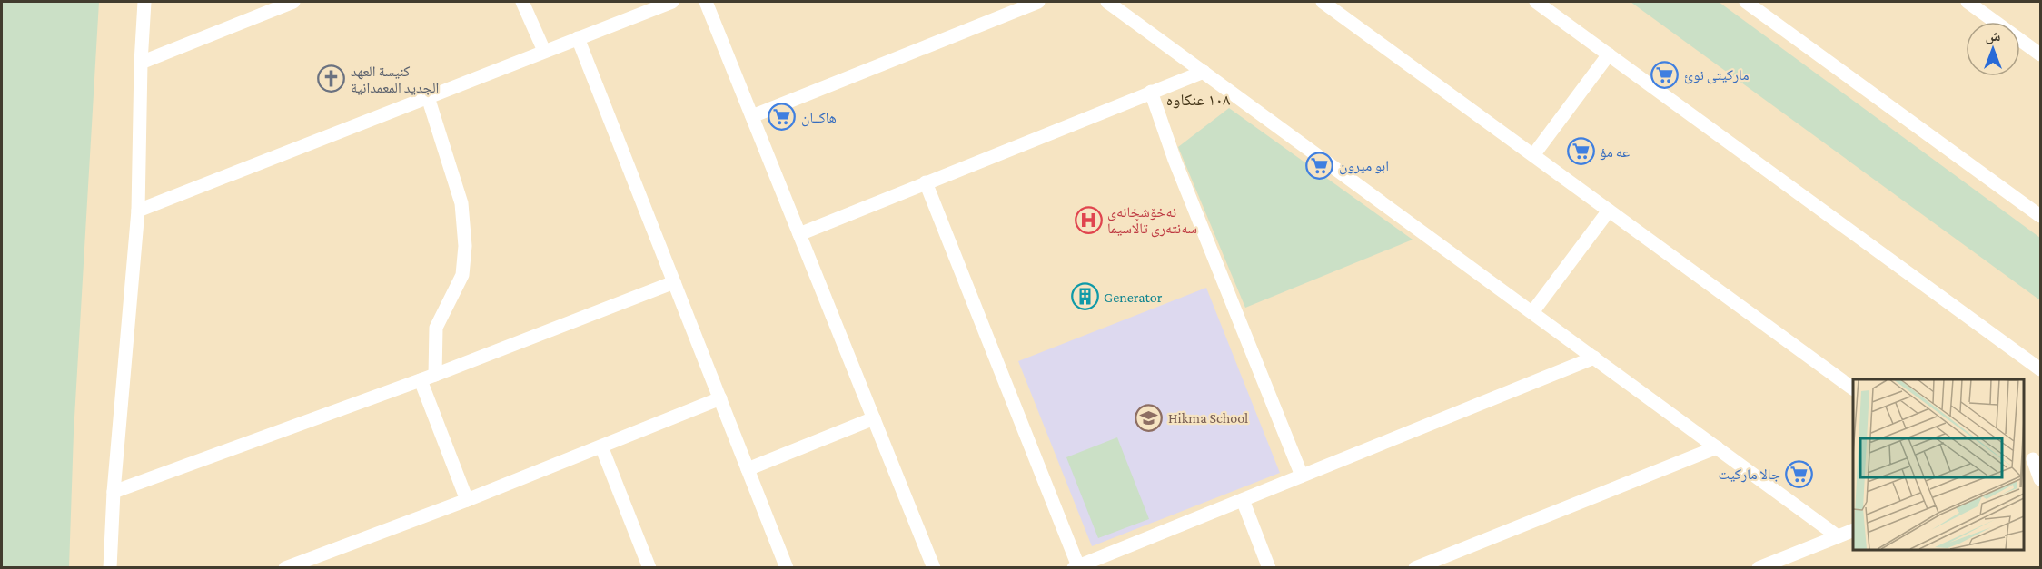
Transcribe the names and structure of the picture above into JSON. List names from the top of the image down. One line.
{"districts":["١٠٨ عنکاوە"],"places":{"supermarket":["مارکیتی نوئ","هاكــان","عه مؤ","ابو ميرون","جالا ماركيت"],"church":["كنيسة العهد الجديد المعمدانية"],"hospital":["نەخۆشخانەی سەنتەری تاڵاسیما"],"building":["Generator"],"school or university":["Hikma School"]},"north":"top"}
